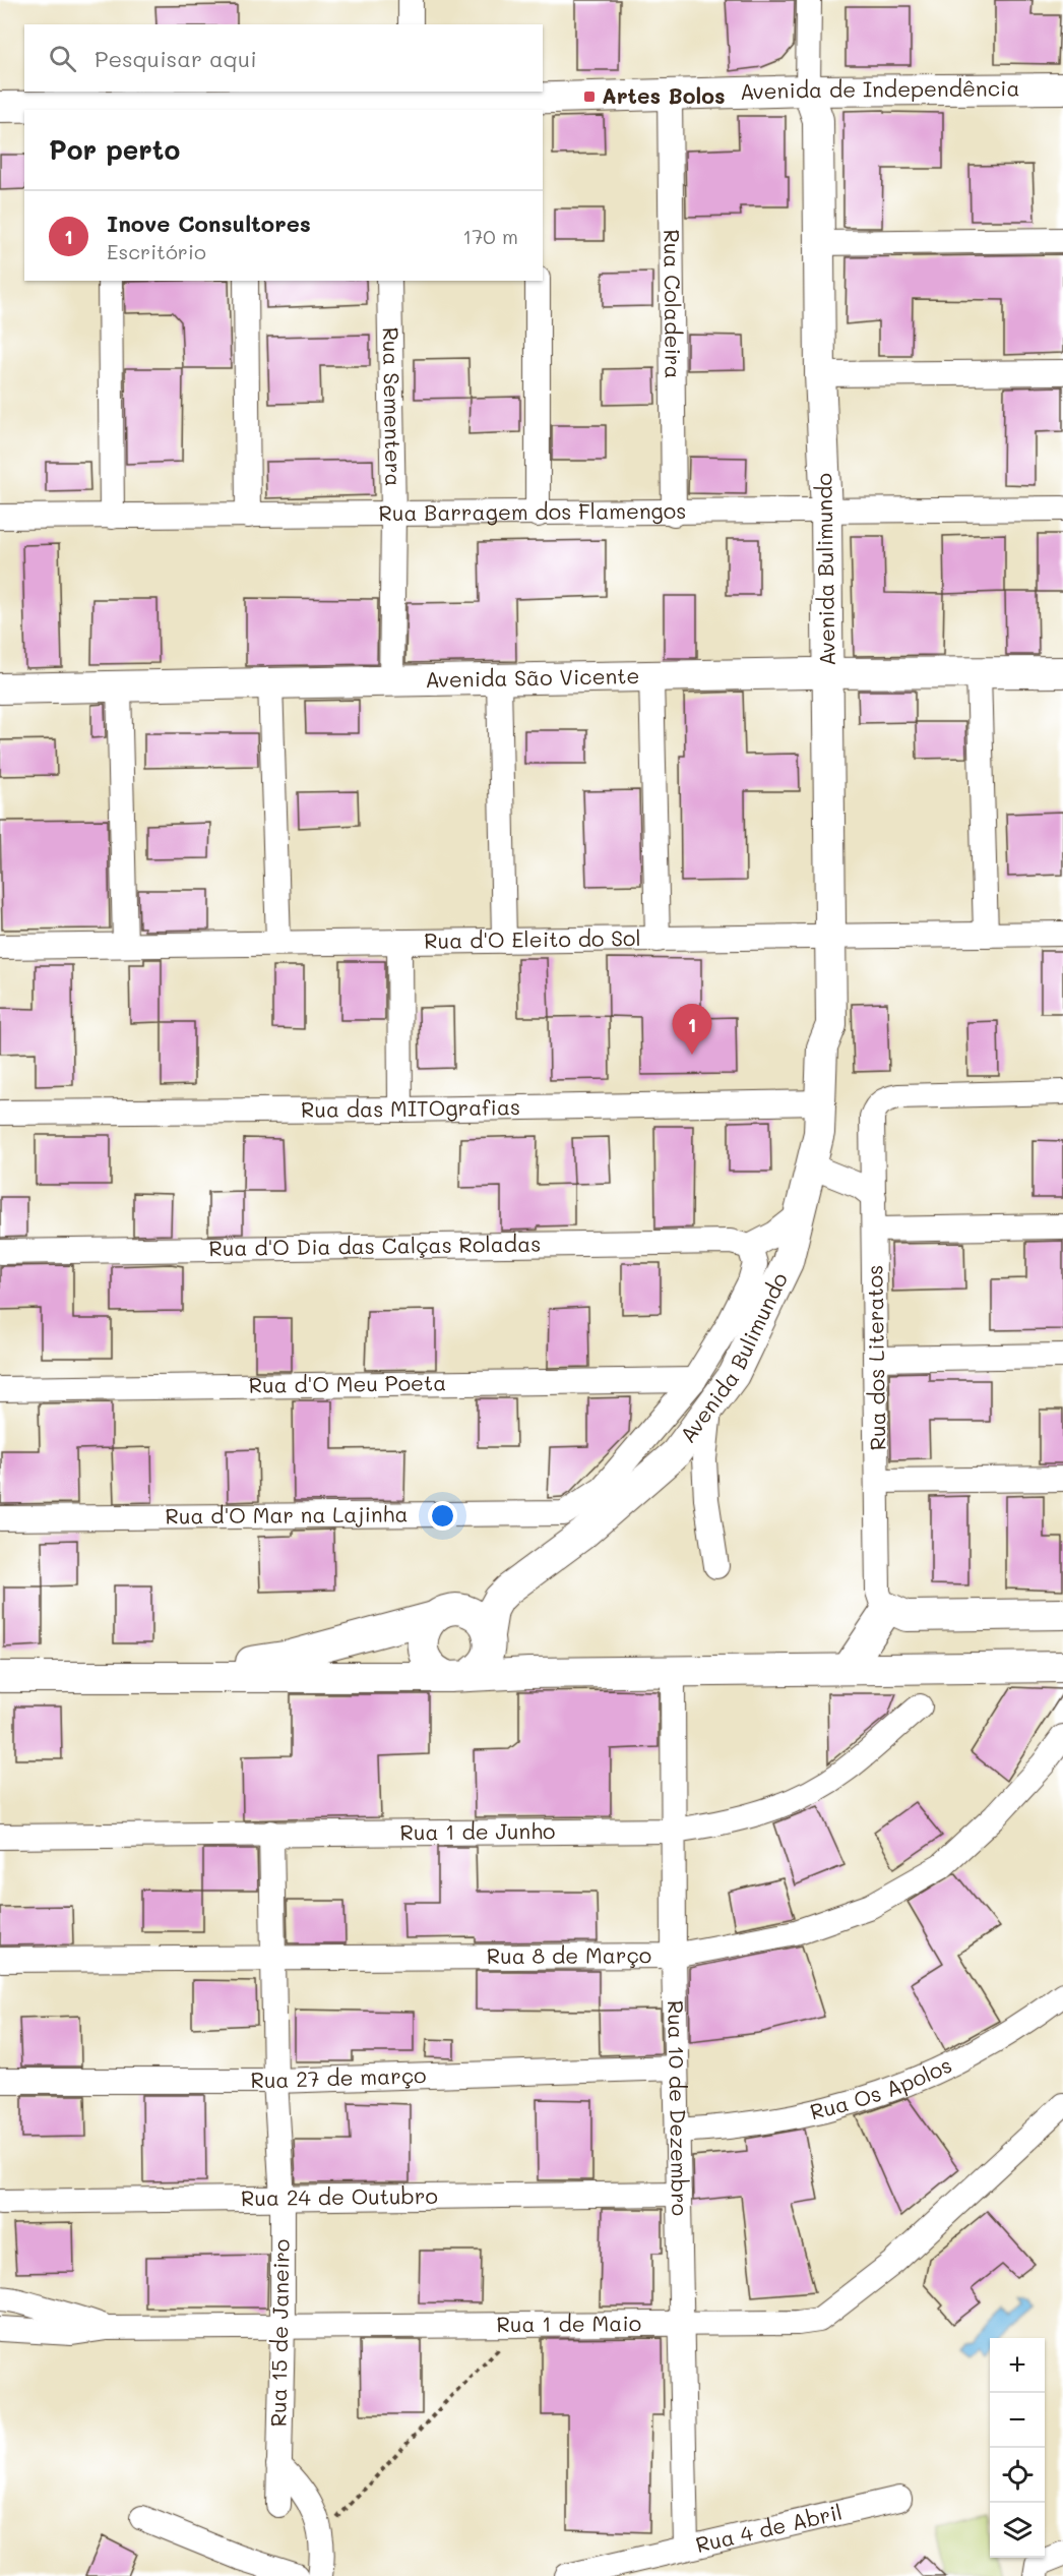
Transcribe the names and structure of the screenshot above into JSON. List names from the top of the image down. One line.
{"streets":{"street":["Avenida de Independência","Rua Coladeira","Rua Sementera","Rua Barragem dos Flamengos","Avenida Bulimundo","Avenida São Vicente","Rua d'O Eleito do Sol","Rua das MITOgrafias","Rua d'O Dia das Calças Roladas","Rua dos Literatos","Rua d'O Meu Poeta","Rua d'O Mar na Lajinha","Rua 1 de Junho","Rua 8 de Março","Rua 27 de março","Rua Os Apolos","Rua 10 de Dezembro","Rua 24 de Outubro","Rua 1 de Maio","Rua 15 de Janeiro","Rua 4 de Abril"]},"crossings":[["Avenida de Independência","Rua Coladeira"],["Avenida de Independência","Avenida Bulimundo"],["Rua Coladeira","Rua Barragem dos Flamengos"],["Rua Sementera","Rua Barragem dos Flamengos"],["Rua Sementera","Avenida São Vicente"],["Rua Barragem dos Flamengos","Avenida Bulimundo"],["Avenida Bulimundo","Avenida São Vicente"],["Avenida Bulimundo","Rua d'O Eleito do Sol"],["Avenida Bulimundo","Rua das MITOgrafias"],["Rua d'O Dia das Calças Roladas","Rua d'O Mar na Lajinha"],["Rua d'O Meu Poeta","Rua d'O Mar na Lajinha"],["Rua 1 de Junho","Rua 10 de Dezembro"],["Rua 1 de Junho","Rua 15 de Janeiro"],["Rua 8 de Março","Rua 10 de Dezembro"],["Rua 8 de Março","Rua 15 de Janeiro"],["Rua 27 de março","Rua 10 de Dezembro"],["Rua 27 de março","Rua 15 de Janeiro"],["Rua Os Apolos","Rua 10 de Dezembro"],["Rua 10 de Dezembro","Rua 24 de Outubro"],["Rua 10 de Dezembro","Rua 1 de Maio"],["Rua 10 de Dezembro","Rua 4 de Abril"],["Rua 24 de Outubro","Rua 15 de Janeiro"],["Rua 1 de Maio","Rua 15 de Janeiro"]],"places":{"transit":["Artes Bolos"]},"page":{"search":"Pesquisar aqui","heading":"Por perto","list":[{"mark":"1","name":"Inove Consultores","note":"Escritório","value":"170 m"}],"pins":"1","map_buttons":["+","−"]}}
